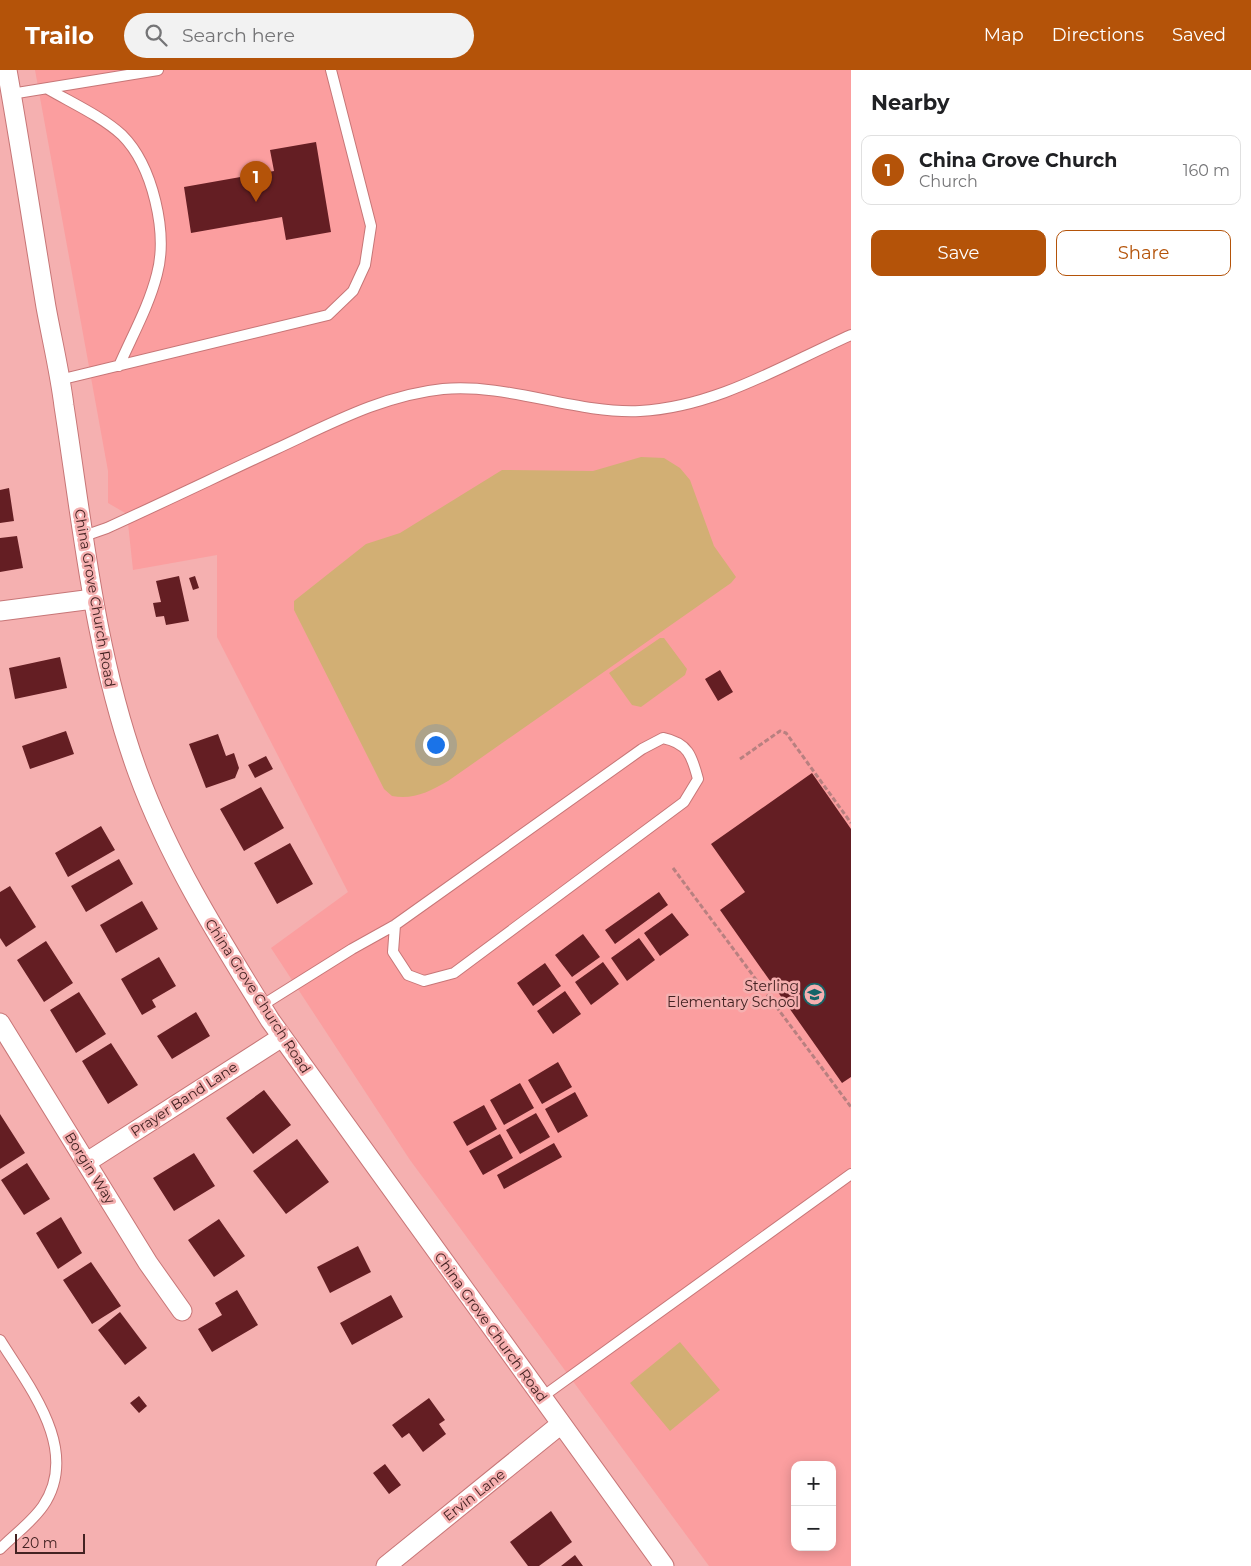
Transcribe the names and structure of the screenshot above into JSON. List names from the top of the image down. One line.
{"streets":{"street":["China Grove Church Road","Prayer Band Lane","Borgin Way","Ervin Lane"]},"crossings":[["China Grove Church Road","Prayer Band Lane"],["China Grove Church Road","Ervin Lane"],["Prayer Band Lane","Borgin Way"]],"places":{"school or university":["Sterling Elementary School"]},"scale_bar":"20 m","page":{"header":"Trailo","search":"Search here","nav":["Map","Directions","Saved"],"heading":"Nearby","list":[{"mark":"1","name":"China Grove Church","note":"Church","value":"160 m"}],"pins":"1","buttons":["Save","Share"],"map_buttons":["+","−"],"scale":"20 m"}}
